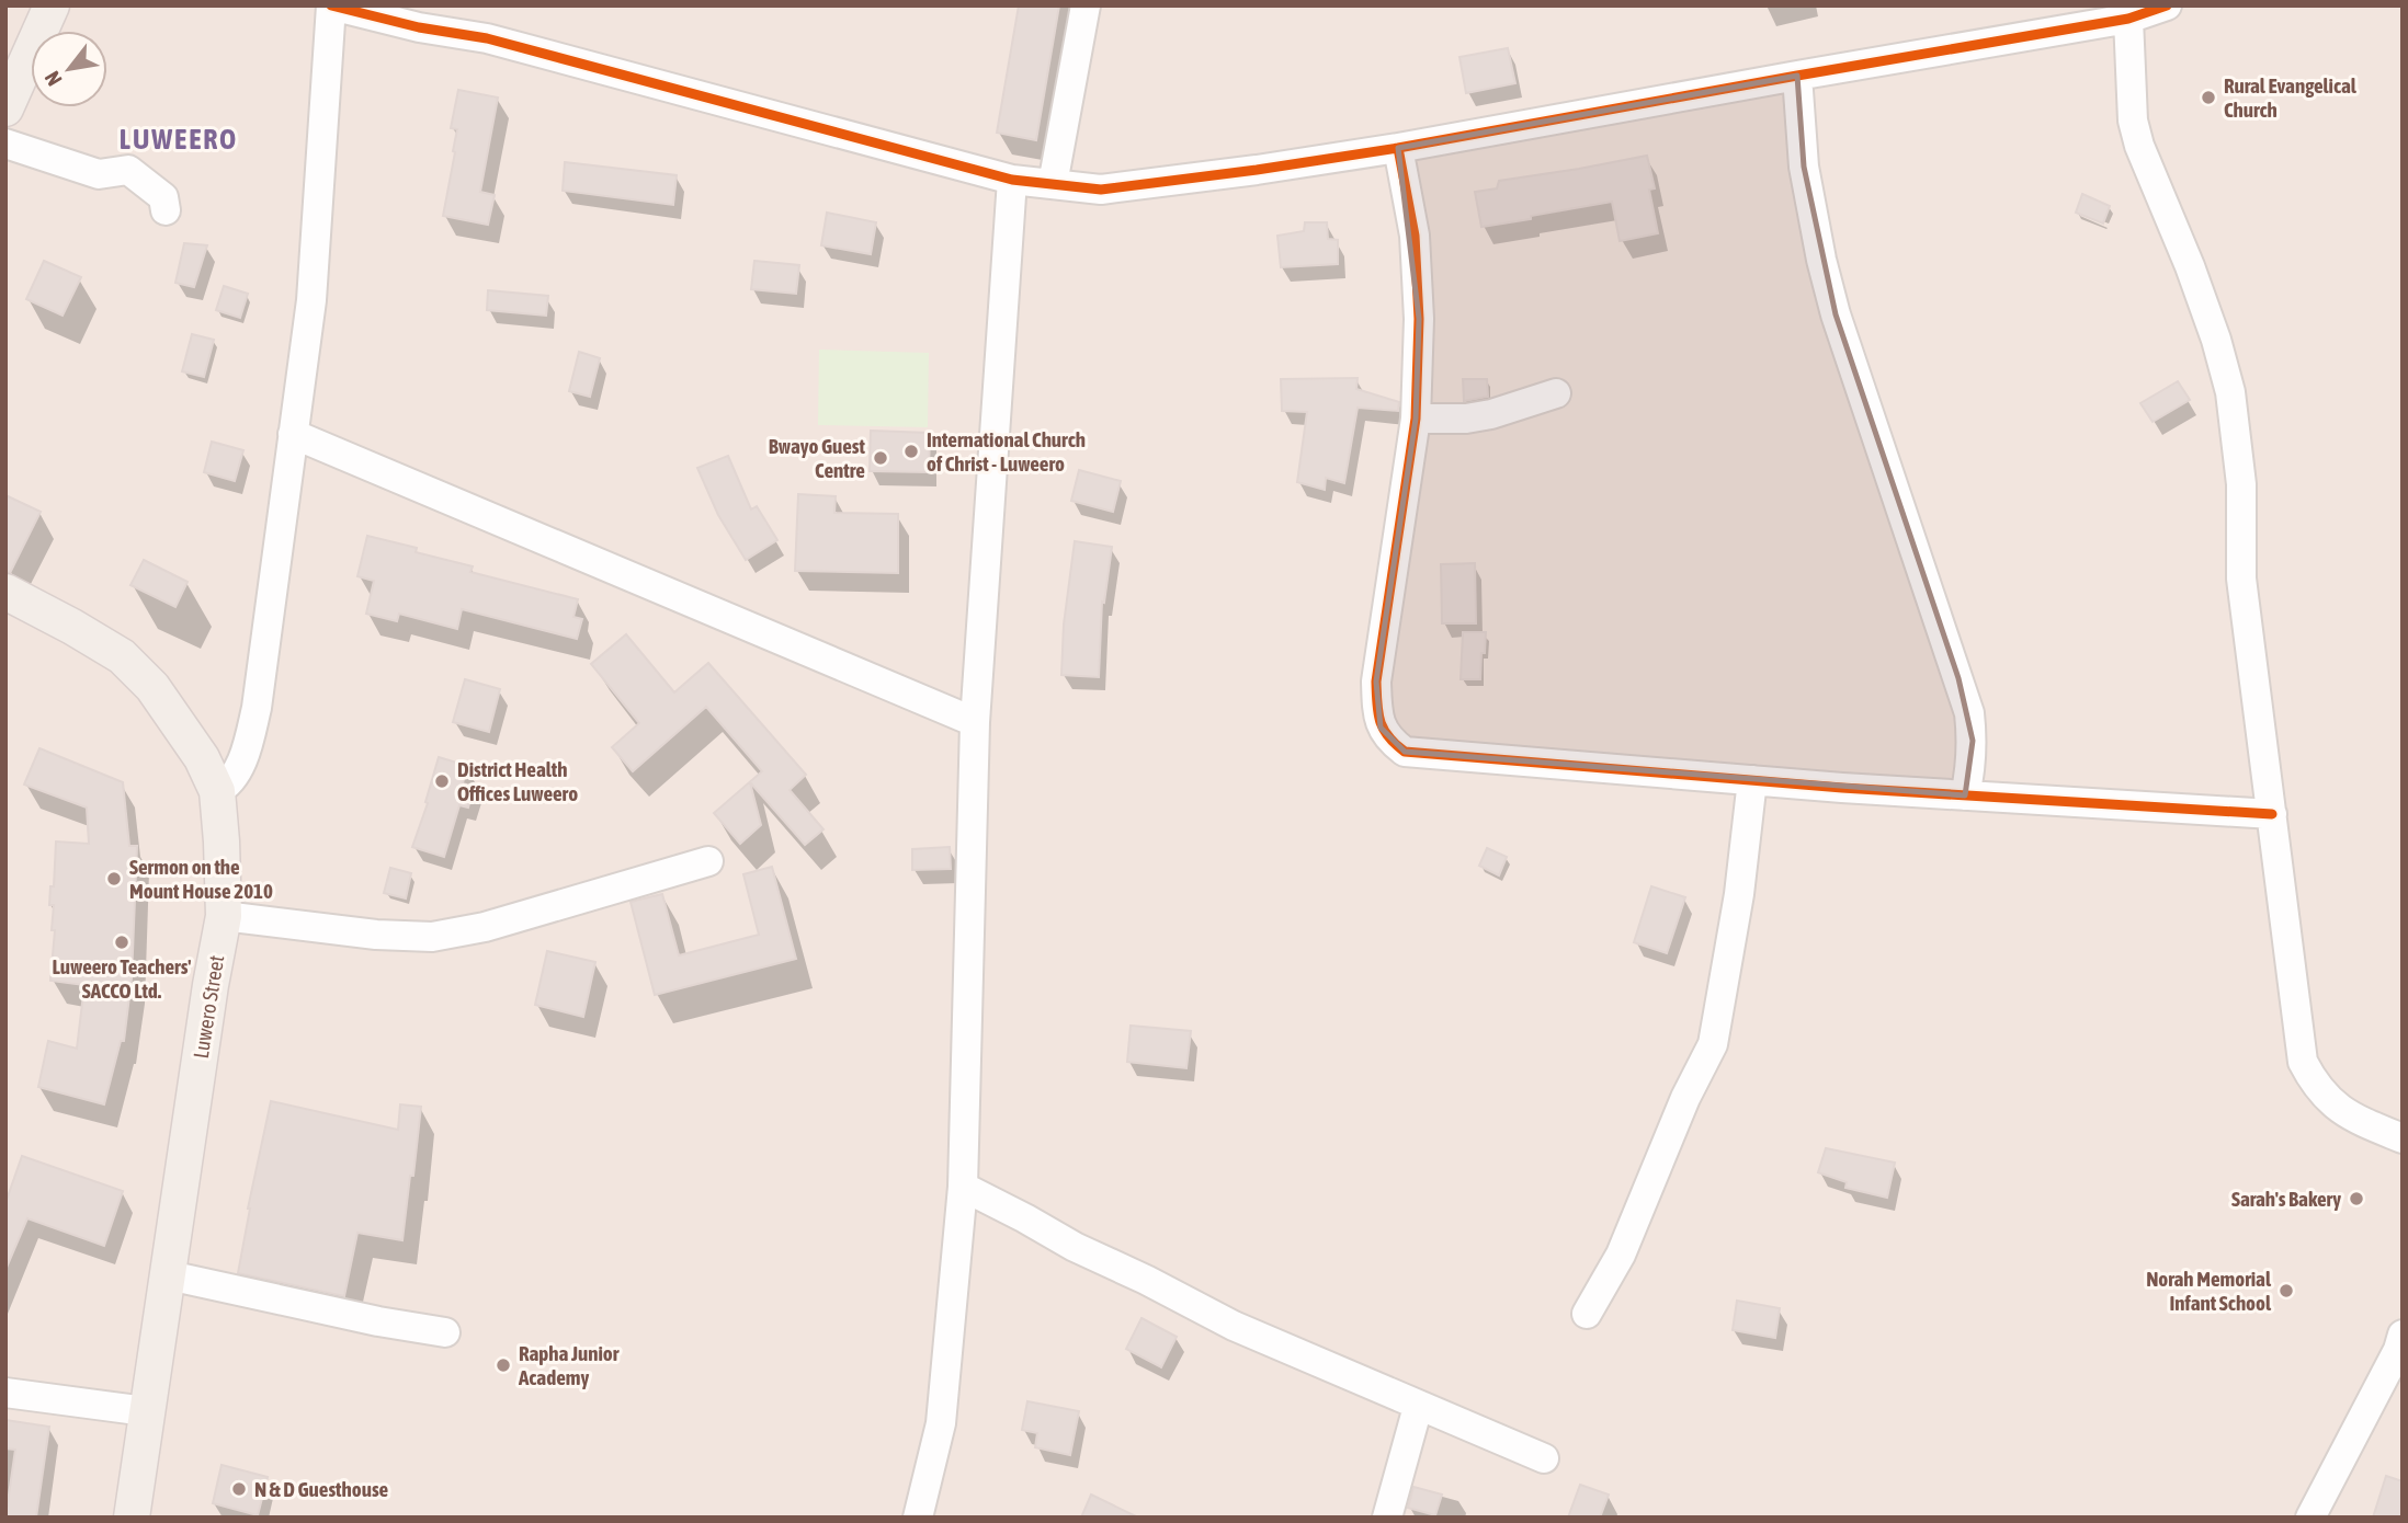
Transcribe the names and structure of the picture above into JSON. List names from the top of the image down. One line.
{"streets":{"main road":["Luwero Street"]},"districts":["LUWEERO"],"places":["Rural Evangelical Church","International Church of Christ - Luweero","Bwayo Guest Centre","District Health Offices Luweero","Sermon on the Mount House 2010","Luweero Teachers' SACCO Ltd.","Sarah's Bakery","Norah Memorial Infant School","Rapha Junior Academy","N & D Guesthouse"],"north":"bottom left"}
